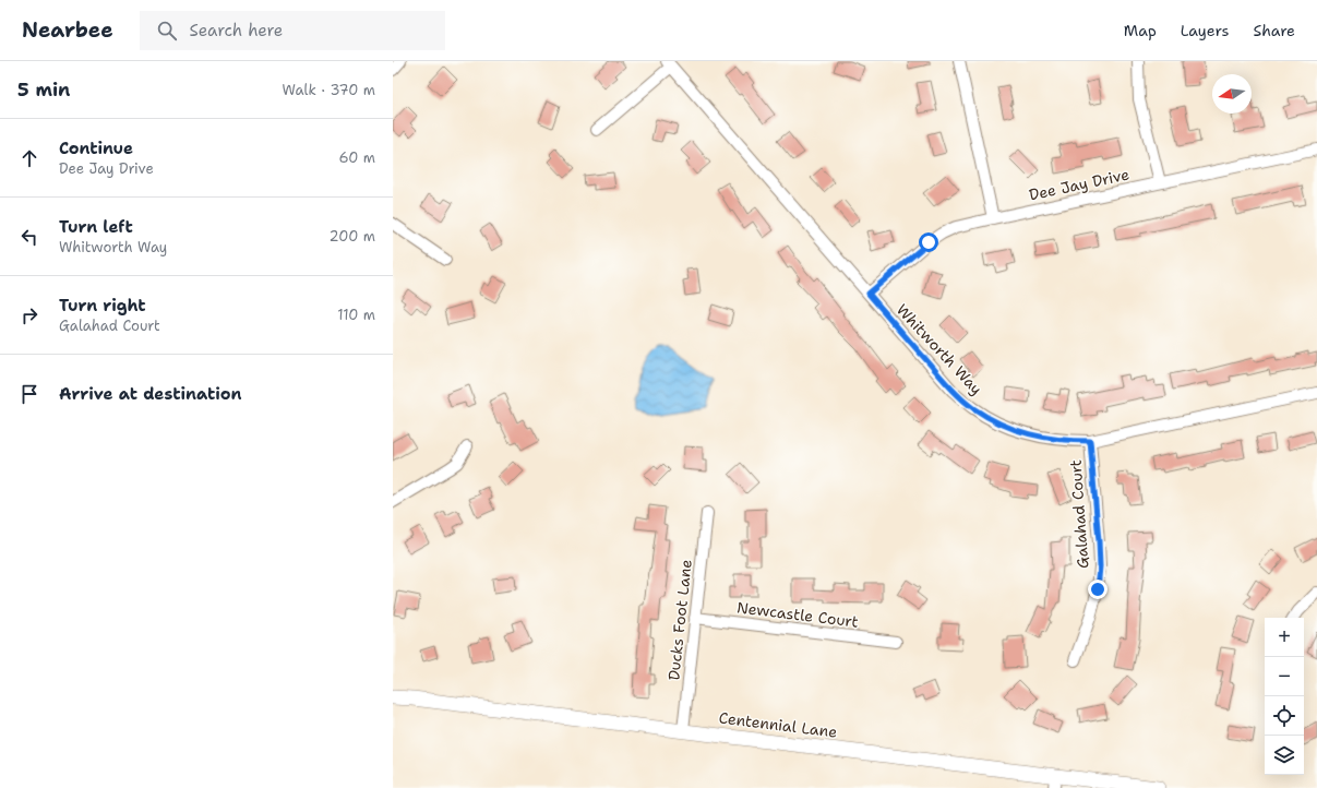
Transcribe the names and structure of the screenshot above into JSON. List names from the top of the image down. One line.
{"streets":{"street":["Dee Jay Drive","Whitworth Way","Galahad Court","Newcastle Court","Ducks Foot Lane","Centennial Lane"]},"crossings":[["Dee Jay Drive","Whitworth Way"],["Whitworth Way","Galahad Court"],["Newcastle Court","Ducks Foot Lane"],["Ducks Foot Lane","Centennial Lane"]],"north":"left","page":{"header":"Nearbee","search":"Search here","nav":["Map","Layers","Share"],"heading":["5 min","Walk · 370 m"],"list":[["Continue","Dee Jay Drive","60 m"],["Turn left","Whitworth Way","200 m"],["Turn right","Galahad Court","110 m"],"Arrive at destination"],"map_buttons":["+","−"]}}
